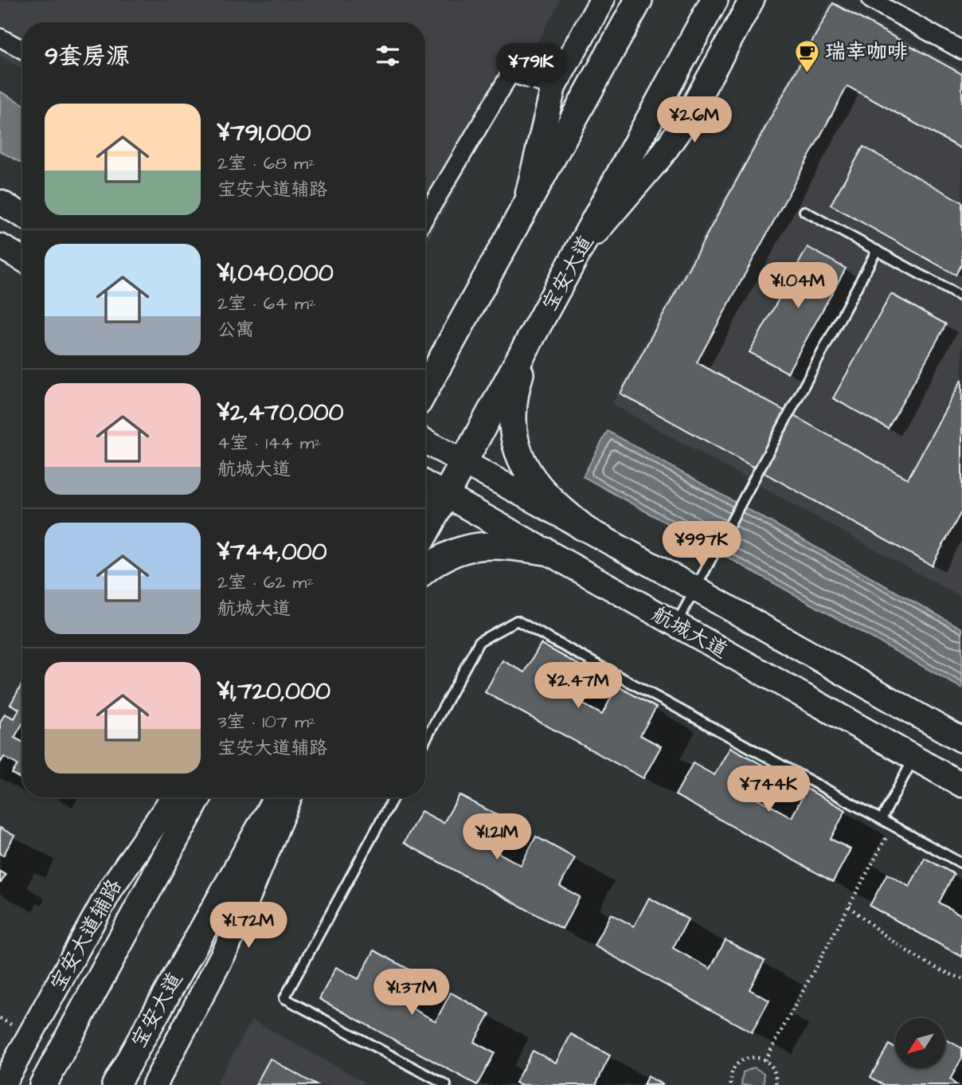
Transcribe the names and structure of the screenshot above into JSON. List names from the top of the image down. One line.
{"streets":{"main road":["宝安大道","航城大道","宝安大道辅路"]},"crossings":[["宝安大道","航城大道"]],"places":{"cafe":["瑞幸咖啡"]},"north":"bottom left","page":{"heading":"9套房源","price":["¥791K","¥2.6M","¥1.04M","¥997K","¥2.47M","¥744K","¥1.21M","¥1.72M","¥1.37M"],"list":[{"name":"¥791,000","note":"2室 · 68 m² · 宝安大道辅路"},{"name":"¥1,040,000","note":"2室 · 64 m² · 公寓"},{"name":"¥2,470,000","note":"4室 · 144 m² · 航城大道"},{"name":"¥744,000","note":"2室 · 62 m² · 航城大道"},{"name":"¥1,720,000","note":"3室 · 107 m² · 宝安大道辅路"}]}}
